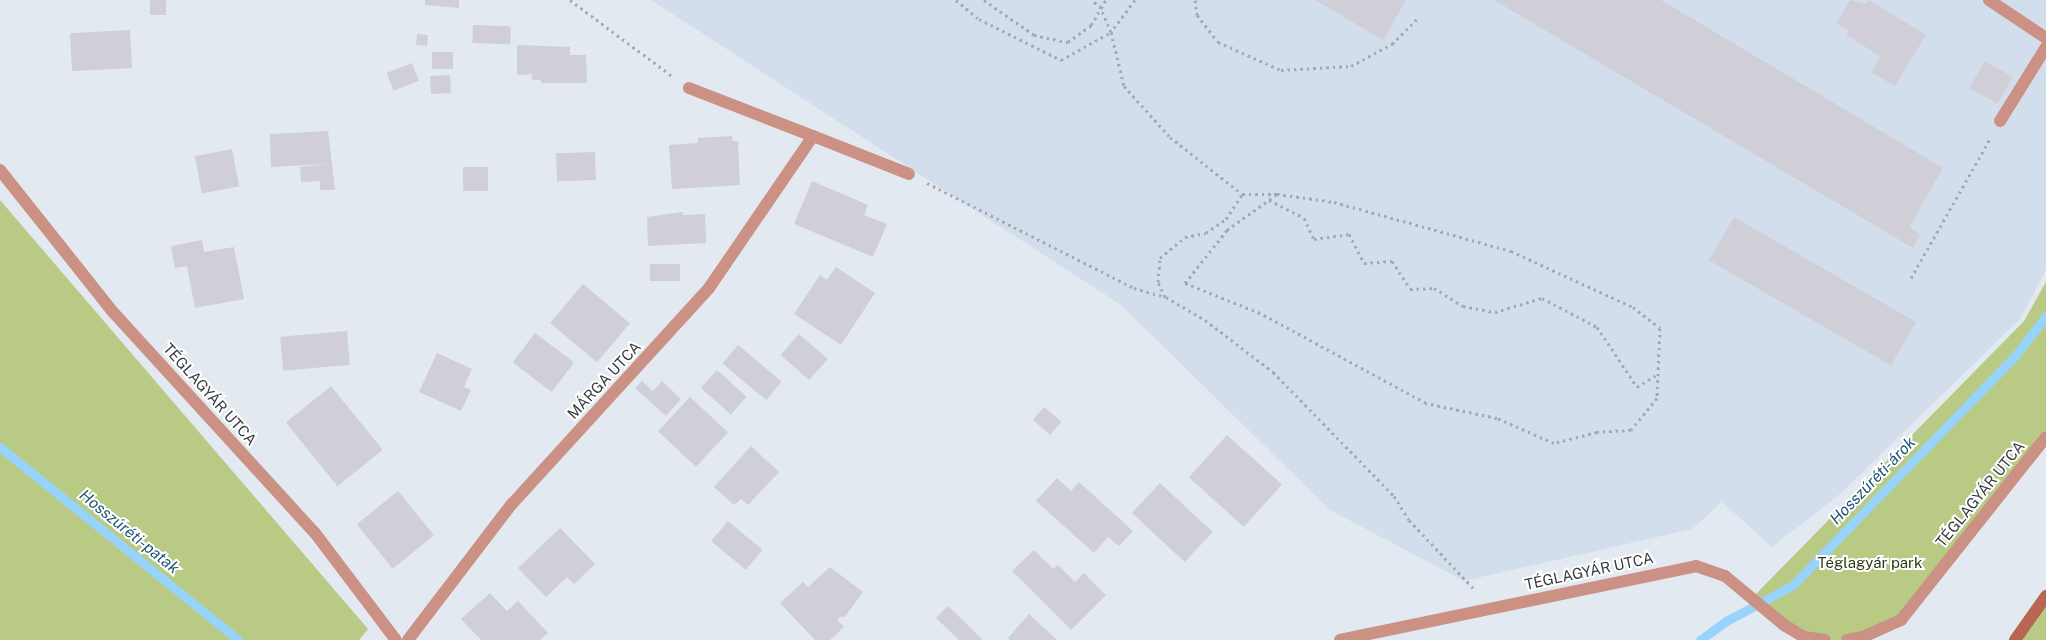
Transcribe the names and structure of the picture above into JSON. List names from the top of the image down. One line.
{"streets":{"street":["MÁRGA UTCA","TÉGLAGYÁR UTCA"]},"water":["Hosszúréti-árok","Hosszúréti-patak"],"parks":["Téglagyár park"]}
